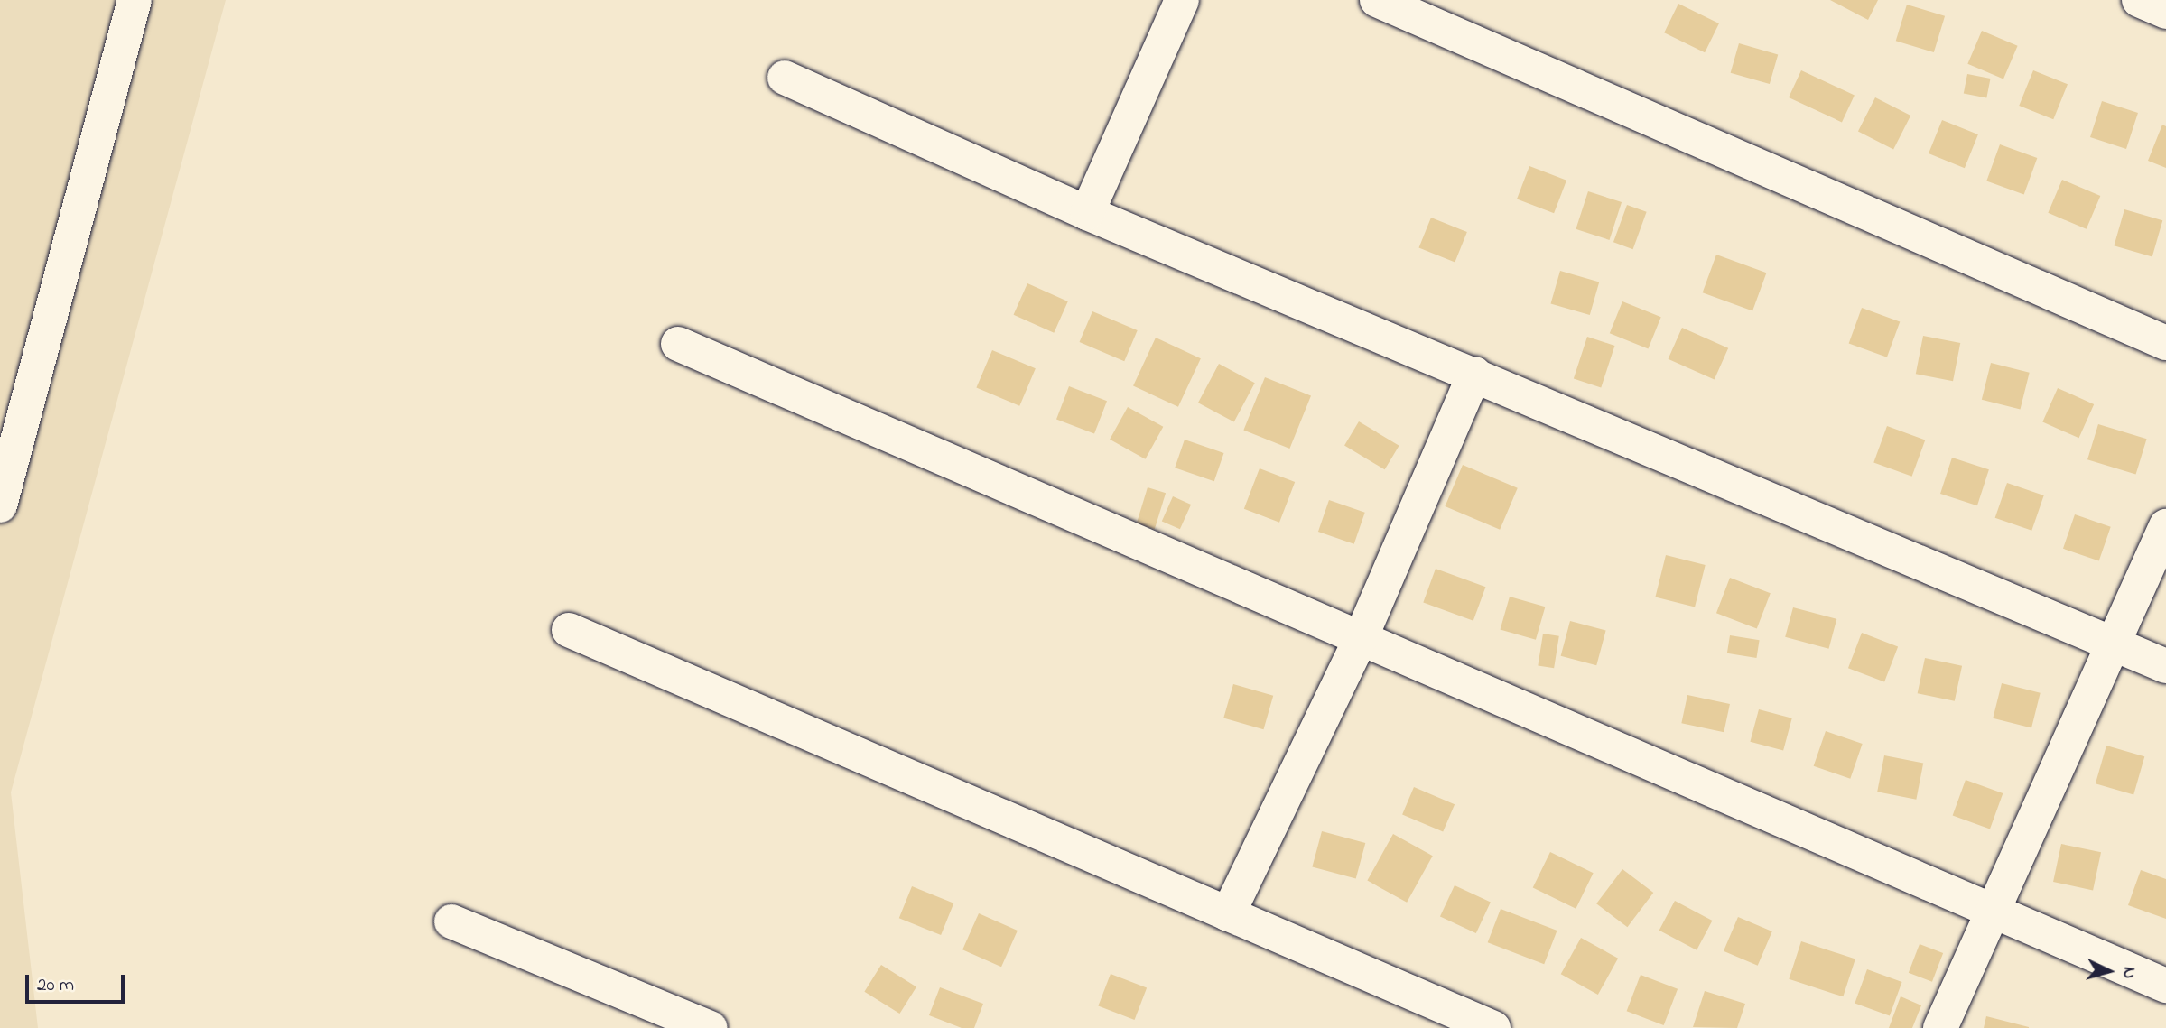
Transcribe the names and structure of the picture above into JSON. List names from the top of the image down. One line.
{"scale_bar":"20 m","north":"right"}
